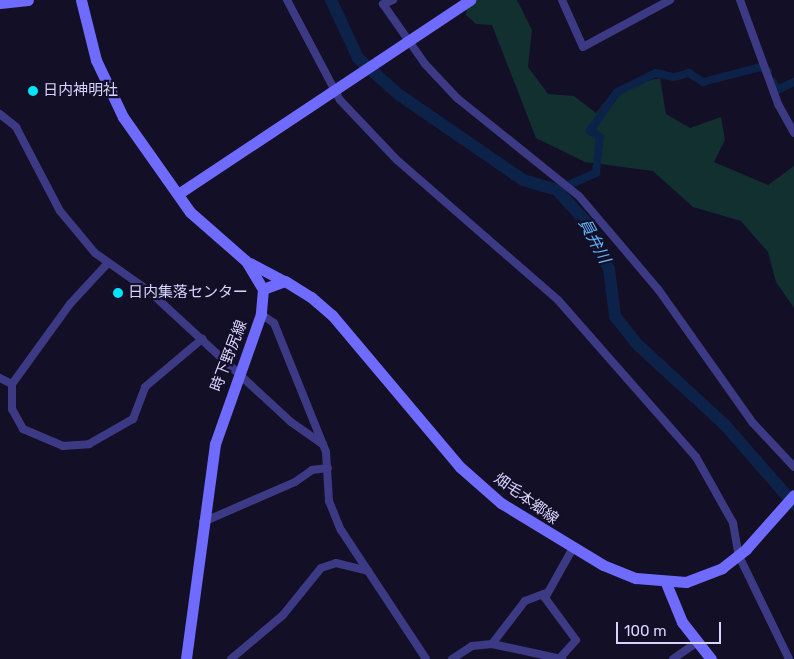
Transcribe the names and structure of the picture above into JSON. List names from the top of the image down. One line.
{"streets":{"main road":["時下野尻線","畑毛本郷線"]},"water":["員弁川"],"places":["日内神明社","日内集落センター"],"scale_bar":"100 m"}
